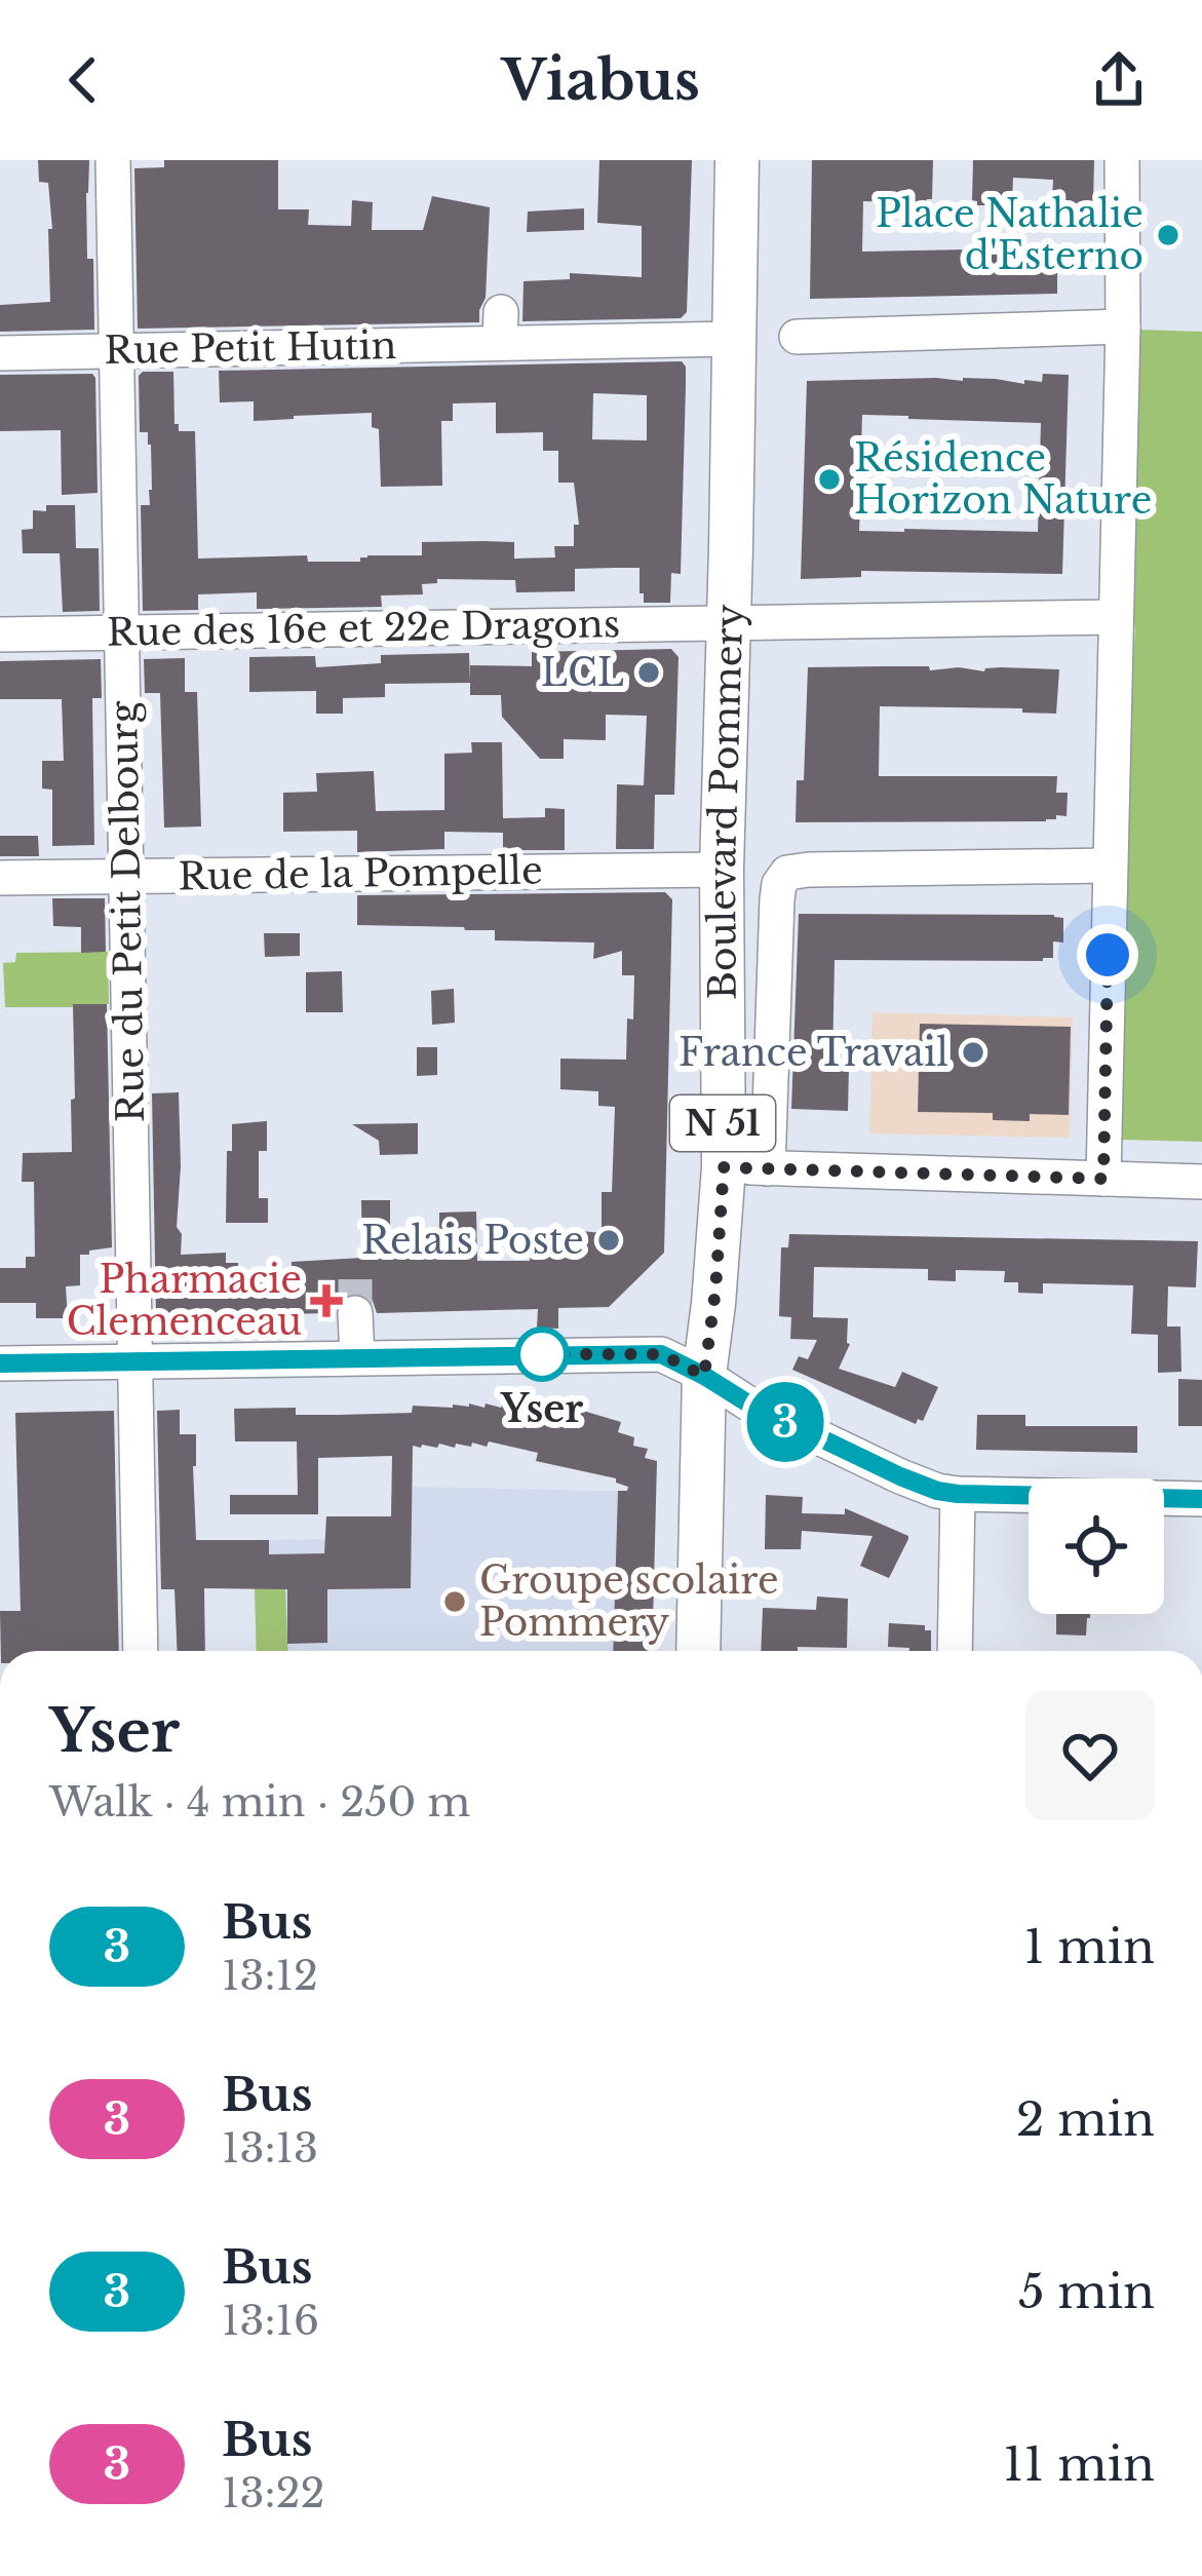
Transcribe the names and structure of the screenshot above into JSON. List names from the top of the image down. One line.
{"streets":{"main road":["Boulevard Pommery","N 51"],"street":["Rue Petit Hutin","Rue des 16e et 22e Dragons","Rue de la Pompelle","Rue du Petit Delbourg"]},"crossings":[["Rue Petit Hutin","Boulevard Pommery"],["Rue Petit Hutin","Rue du Petit Delbourg"],["Rue des 16e et 22e Dragons","Boulevard Pommery"],["Rue des 16e et 22e Dragons","Rue du Petit Delbourg"],["Boulevard Pommery","Rue de la Pompelle"],["Rue de la Pompelle","Rue du Petit Delbourg"]],"places":{"other":["Place Nathalie d'Esterno","Résidence Horizon Nature","LCL","France Travail","Relais Poste","Yser","Groupe scolaire Pommery"],"health":["Pharmacie Clemenceau"]},"lines":["bus line 3"],"page":{"header":"Viabus","on_map":"3","heading":["Yser","Walk · 4 min · 250 m"],"list":[{"mark":"3","name":"Bus","note":"13:12","value":"1 min"},{"mark":"3","name":"Bus","note":"13:13","value":"2 min"},{"mark":"3","name":"Bus","note":"13:16","value":"5 min"},{"mark":"3","name":"Bus","note":"13:22","value":"11 min"}]}}
